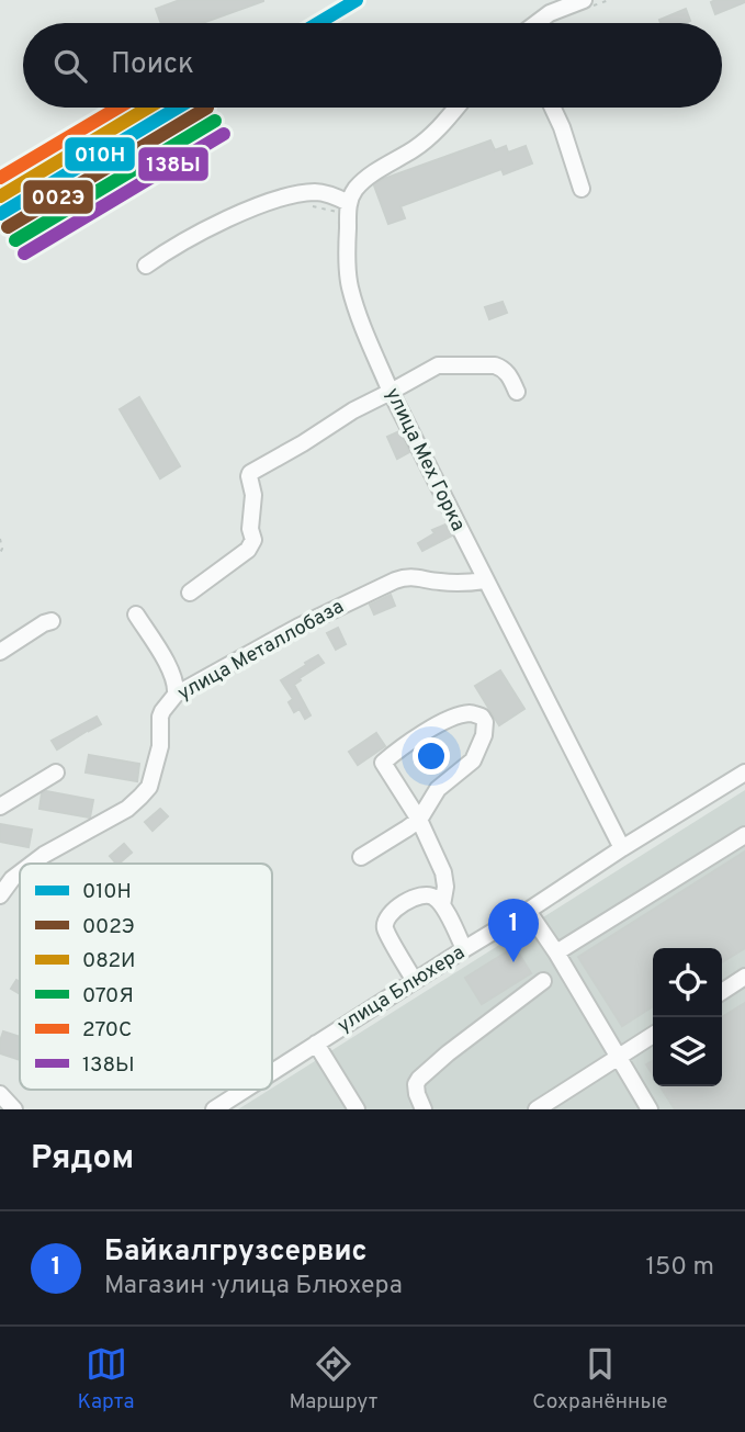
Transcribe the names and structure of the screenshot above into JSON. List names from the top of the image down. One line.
{"streets":{"street":["улица Мех Горка","улица Металлобаза","улица Блюхера"]},"crossings":[["улица Мех Горка","улица Металлобаза"],["улица Мех Горка","улица Блюхера"]],"lines":["transit line 010Н","transit line 002Э","transit line 082И","transit line 270С","transit line 070Я","transit line 138Ы"],"legend":["010Н","002Э","082И","070Я","270С","138Ы"],"page":{"search":"Поиск","pins":"1","heading":"Рядом","list":[{"mark":"1","name":"Байкалгрузсервис","note":"Магазин · улица Блюхера","value":"150 m"}],"nav":["Карта","Маршрут","Сохранённые"]}}
